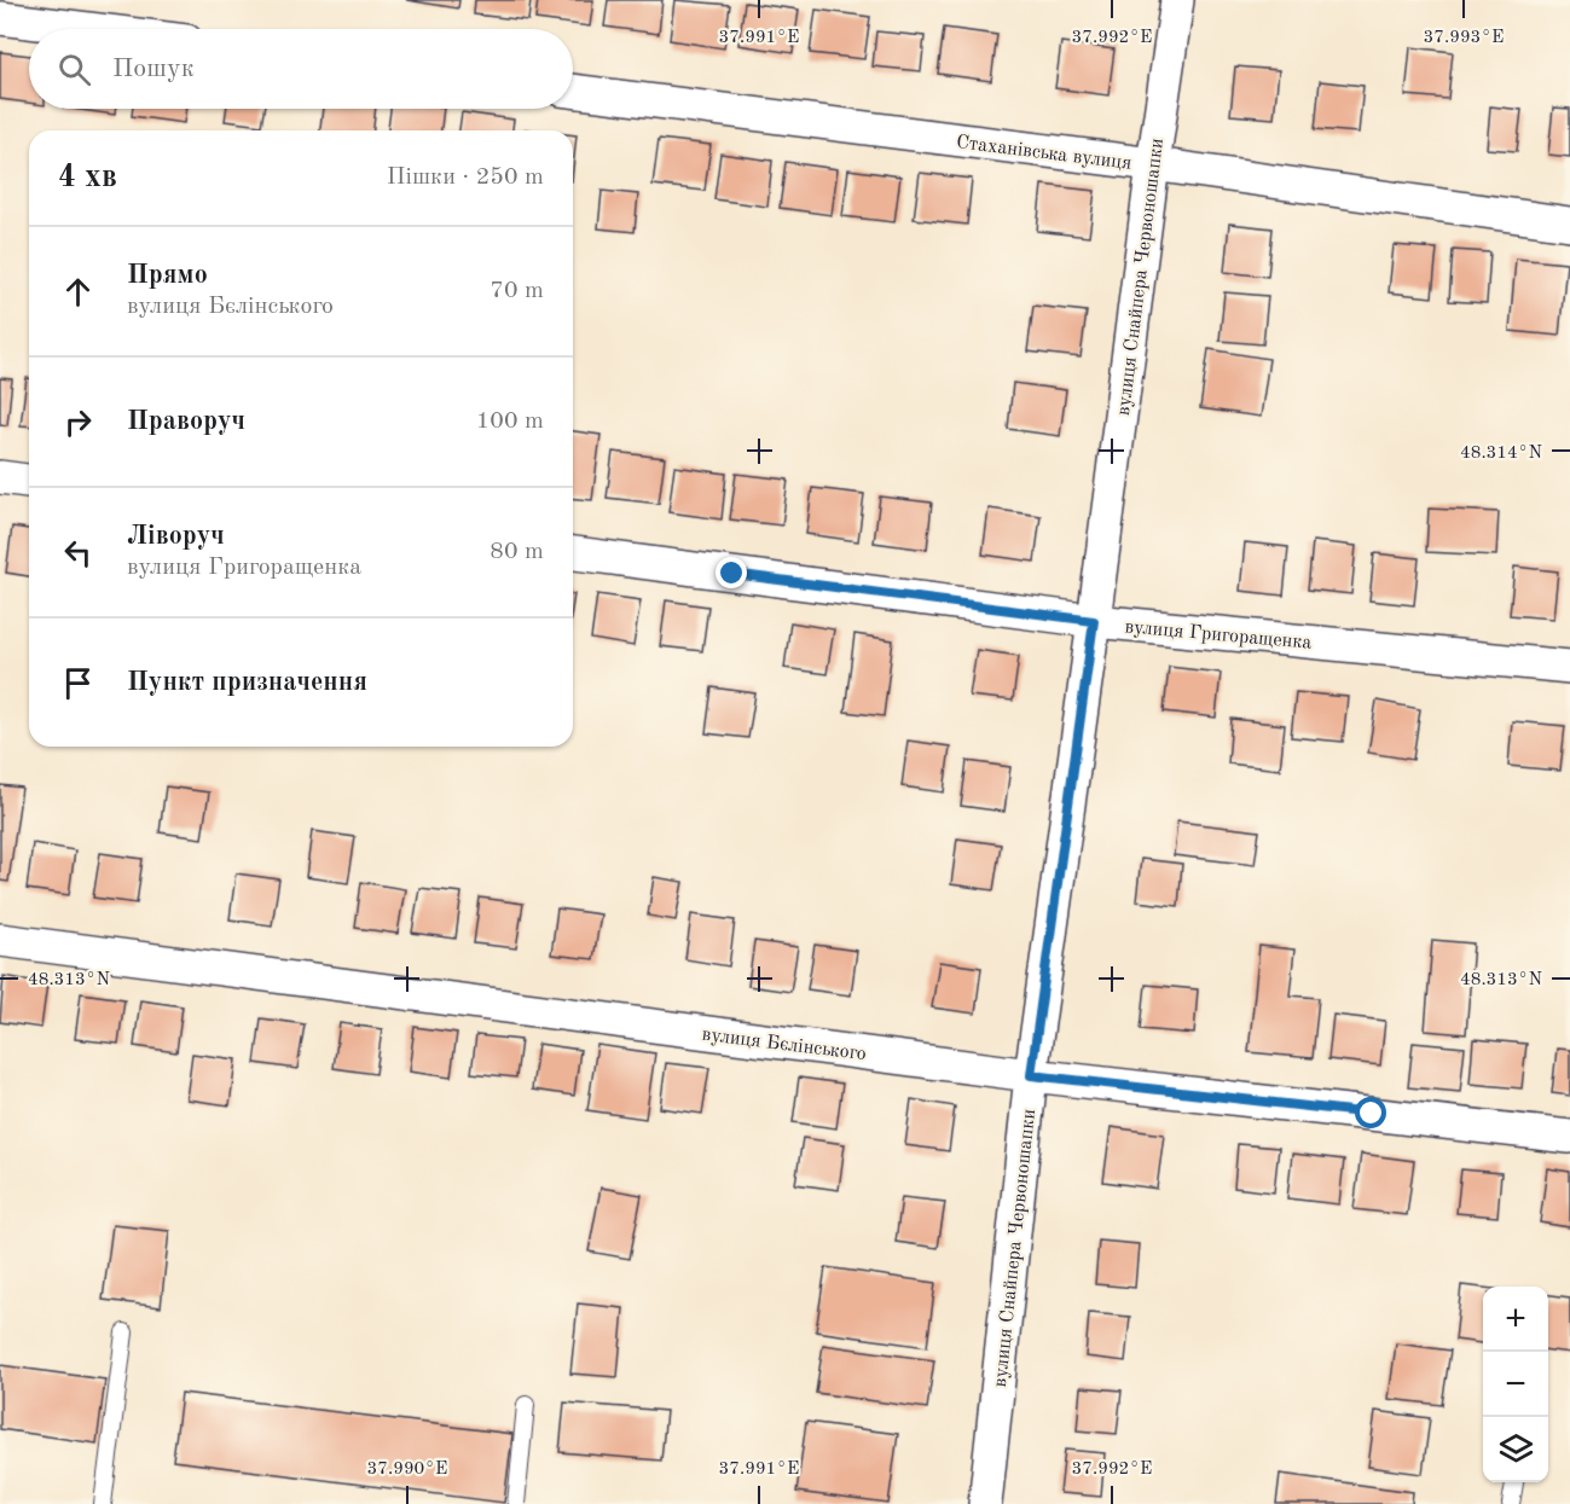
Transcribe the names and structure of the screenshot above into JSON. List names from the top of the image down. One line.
{"streets":{"street":["Стаханівська вулиця","вулиця Снайпера Червоношапки","вулиця Григоращенка","вулиця Бєлінського"]},"crossings":[["Стаханівська вулиця","вулиця Снайпера Червоношапки"],["вулиця Снайпера Червоношапки","вулиця Григоращенка"],["вулиця Снайпера Червоношапки","вулиця Бєлінського"]],"page":{"search":"Пошук","heading":["4 хв","Пішки · 250 m"],"list":[["Прямо","вулиця Бєлінського","70 m"],["Праворуч","100 m"],["Ліворуч","вулиця Григоращенка","80 m"],"Пункт призначення"],"map_buttons":["+","−"]},"coordinates":["37.991°E","37.992°E","37.993°E","48.314°N","48.313°N","37.990°E"]}
